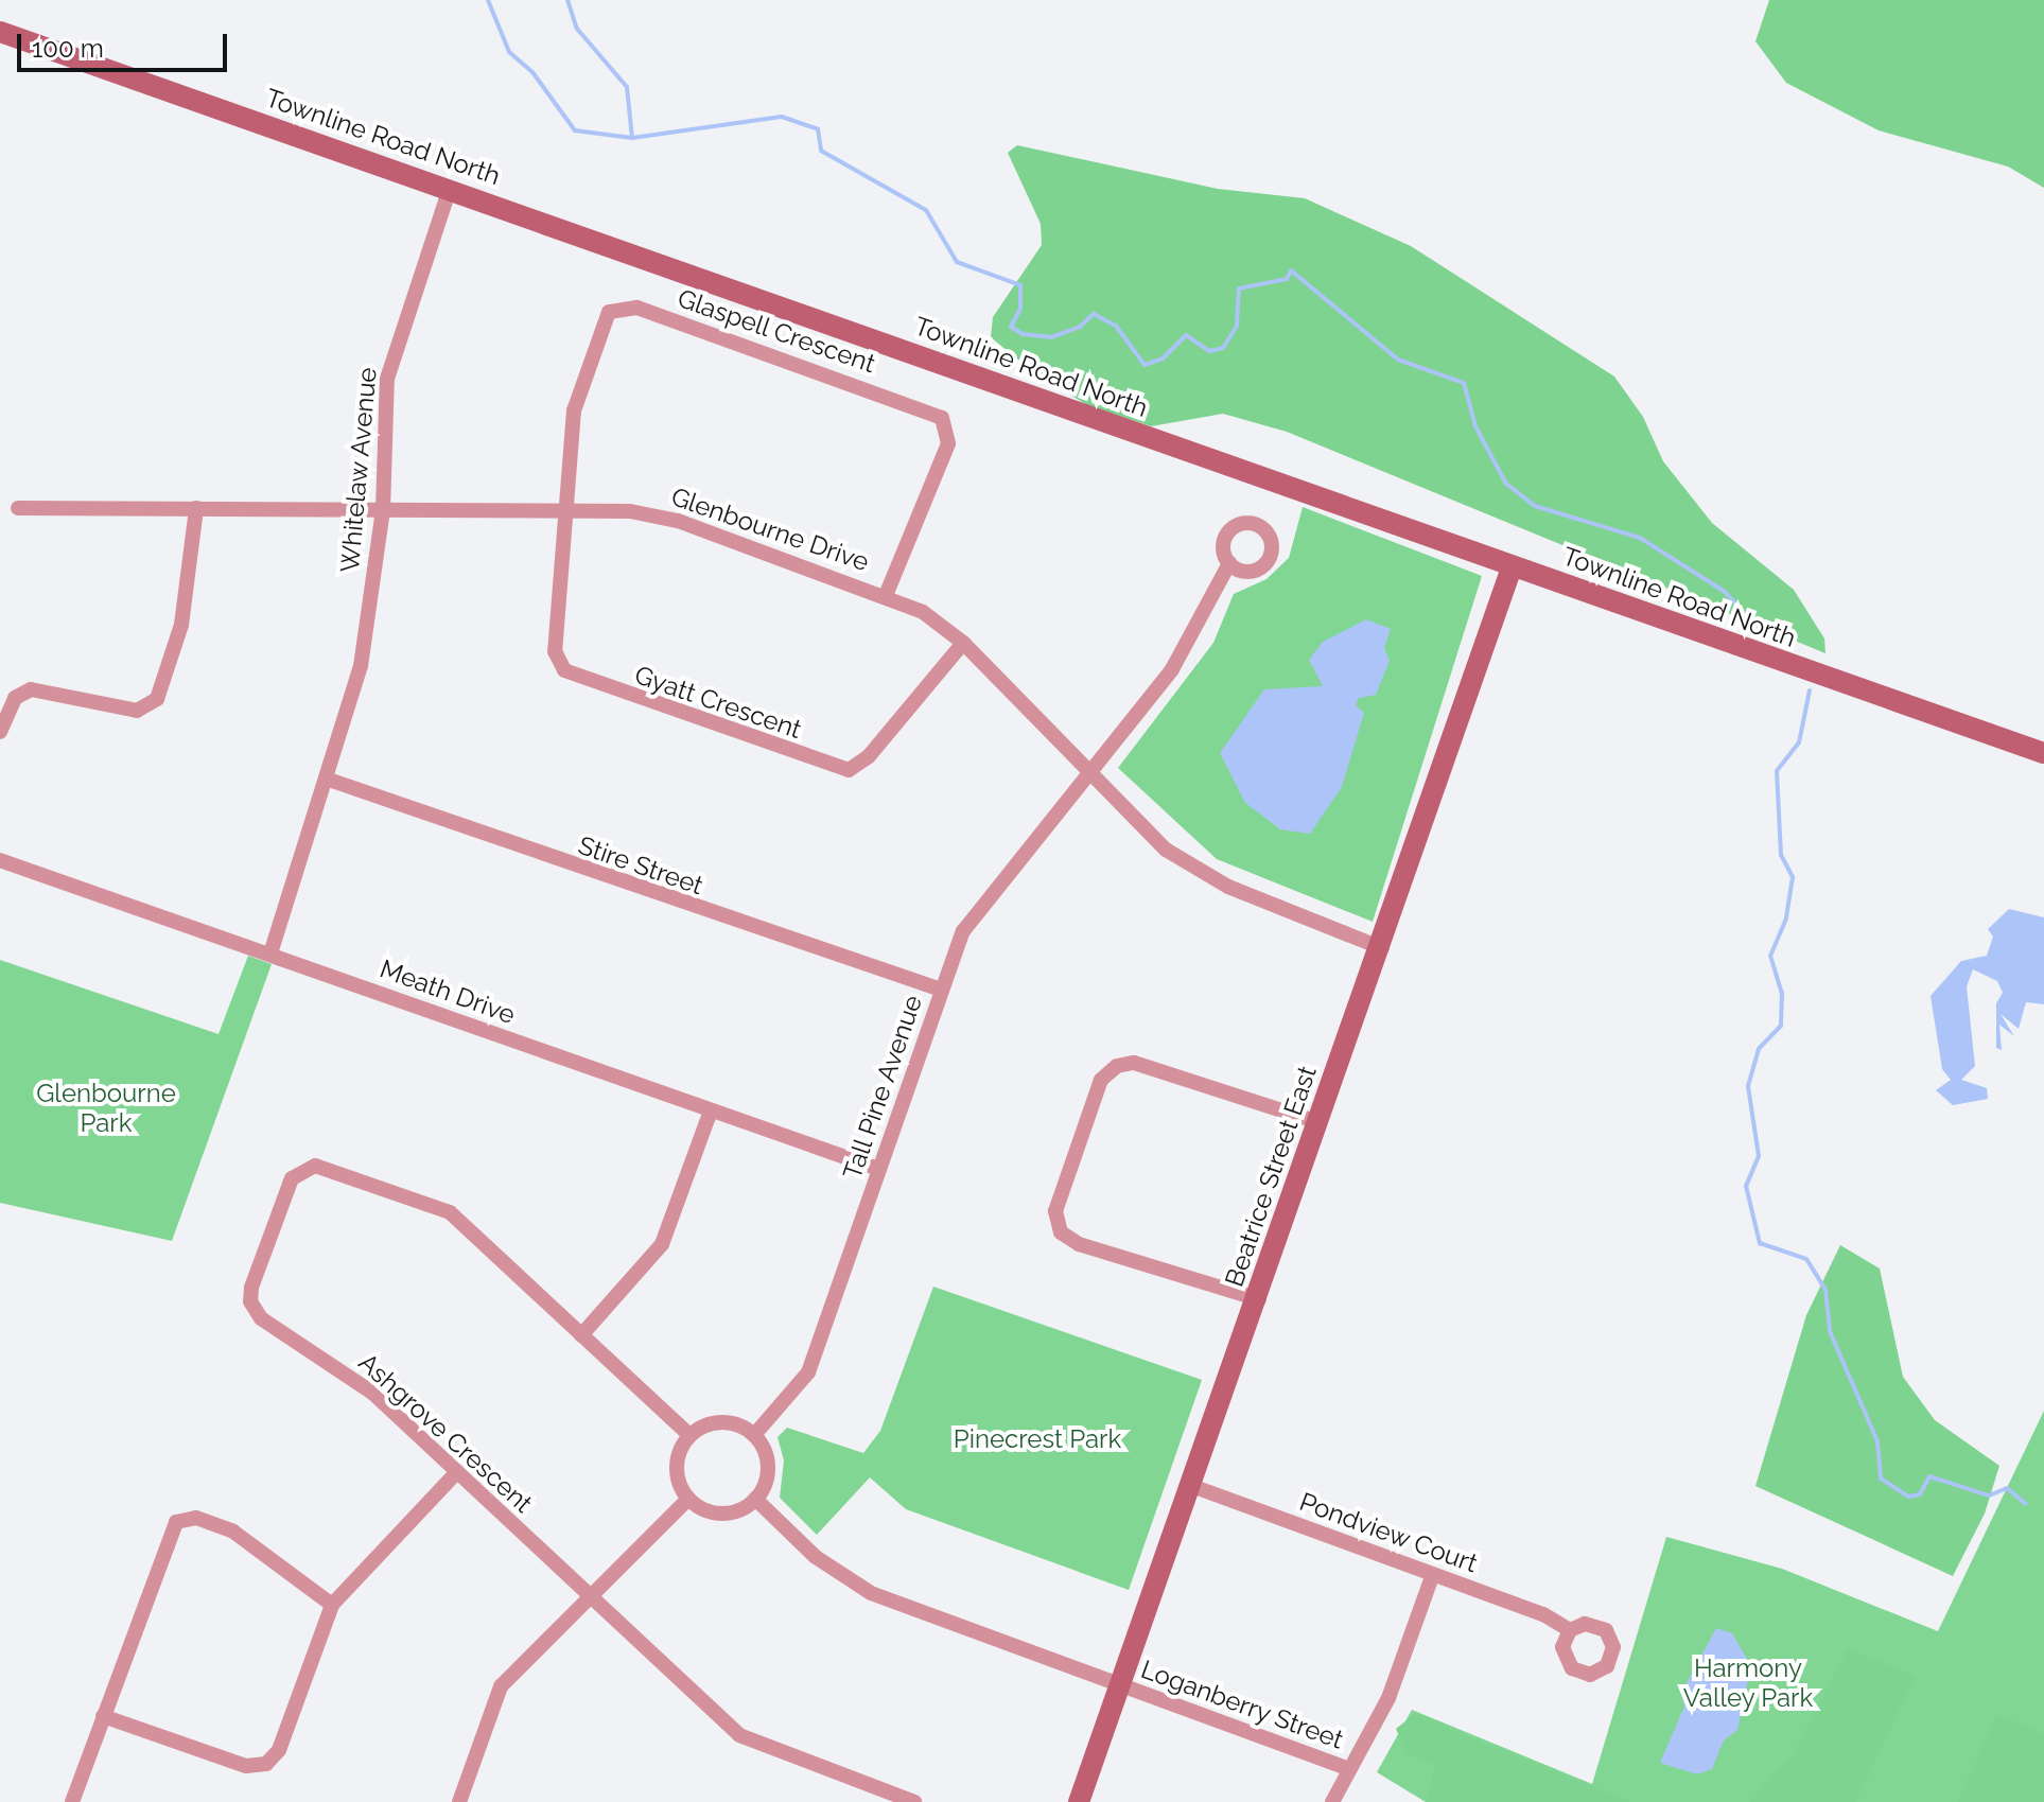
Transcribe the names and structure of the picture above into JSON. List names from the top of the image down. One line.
{"streets":{"main road":["Townline Road North","Beatrice Street East"],"street":["Glaspell Crescent","Whitelaw Avenue","Glenbourne Drive","Gyatt Crescent","Stire Street","Meath Drive","Tall Pine Avenue","Ashgrove Crescent","Pondview Court","Loganberry Street"]},"crossings":[["Townline Road North","Whitelaw Avenue"],["Townline Road North","Beatrice Street East"],["Glaspell Crescent","Glenbourne Drive"],["Glaspell Crescent","Gyatt Crescent"],["Whitelaw Avenue","Glenbourne Drive"],["Whitelaw Avenue","Stire Street"],["Whitelaw Avenue","Meath Drive"],["Glenbourne Drive","Gyatt Crescent"],["Glenbourne Drive","Tall Pine Avenue"],["Glenbourne Drive","Beatrice Street East"],["Stire Street","Tall Pine Avenue"],["Meath Drive","Tall Pine Avenue"],["Tall Pine Avenue","Ashgrove Crescent"],["Beatrice Street East","Pondview Court"],["Beatrice Street East","Loganberry Street"]],"parks":["Glenbourne Park","Pinecrest Park","Harmony Valley Park"],"scale_bar":"100 m"}
